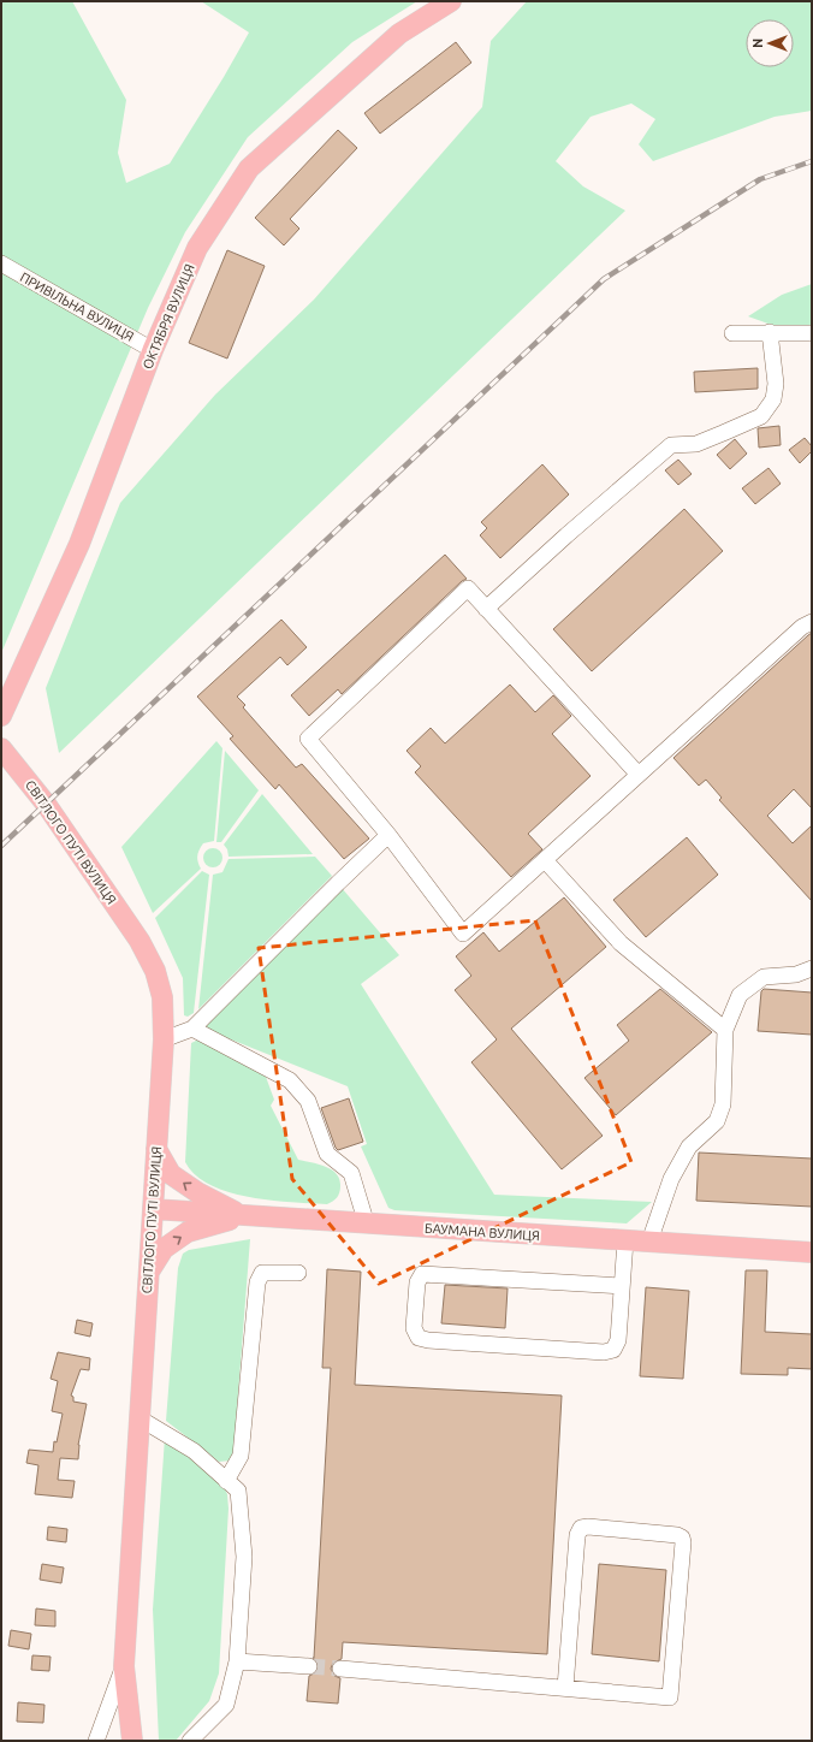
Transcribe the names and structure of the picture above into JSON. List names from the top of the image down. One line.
{"streets":{"main road":["ОКТЯБРЯ ВУЛИЦЯ","СВІТЛОГО ПУТІ ВУЛИЦЯ","БАУМАНА ВУЛИЦЯ"],"street":["ПРИВІЛЬНА ВУЛИЦЯ"]},"crossings":[["ПРИВІЛЬНА ВУЛИЦЯ","ОКТЯБРЯ ВУЛИЦЯ"],["СВІТЛОГО ПУТІ ВУЛИЦЯ","БАУМАНА ВУЛИЦЯ"]],"north":"left"}
